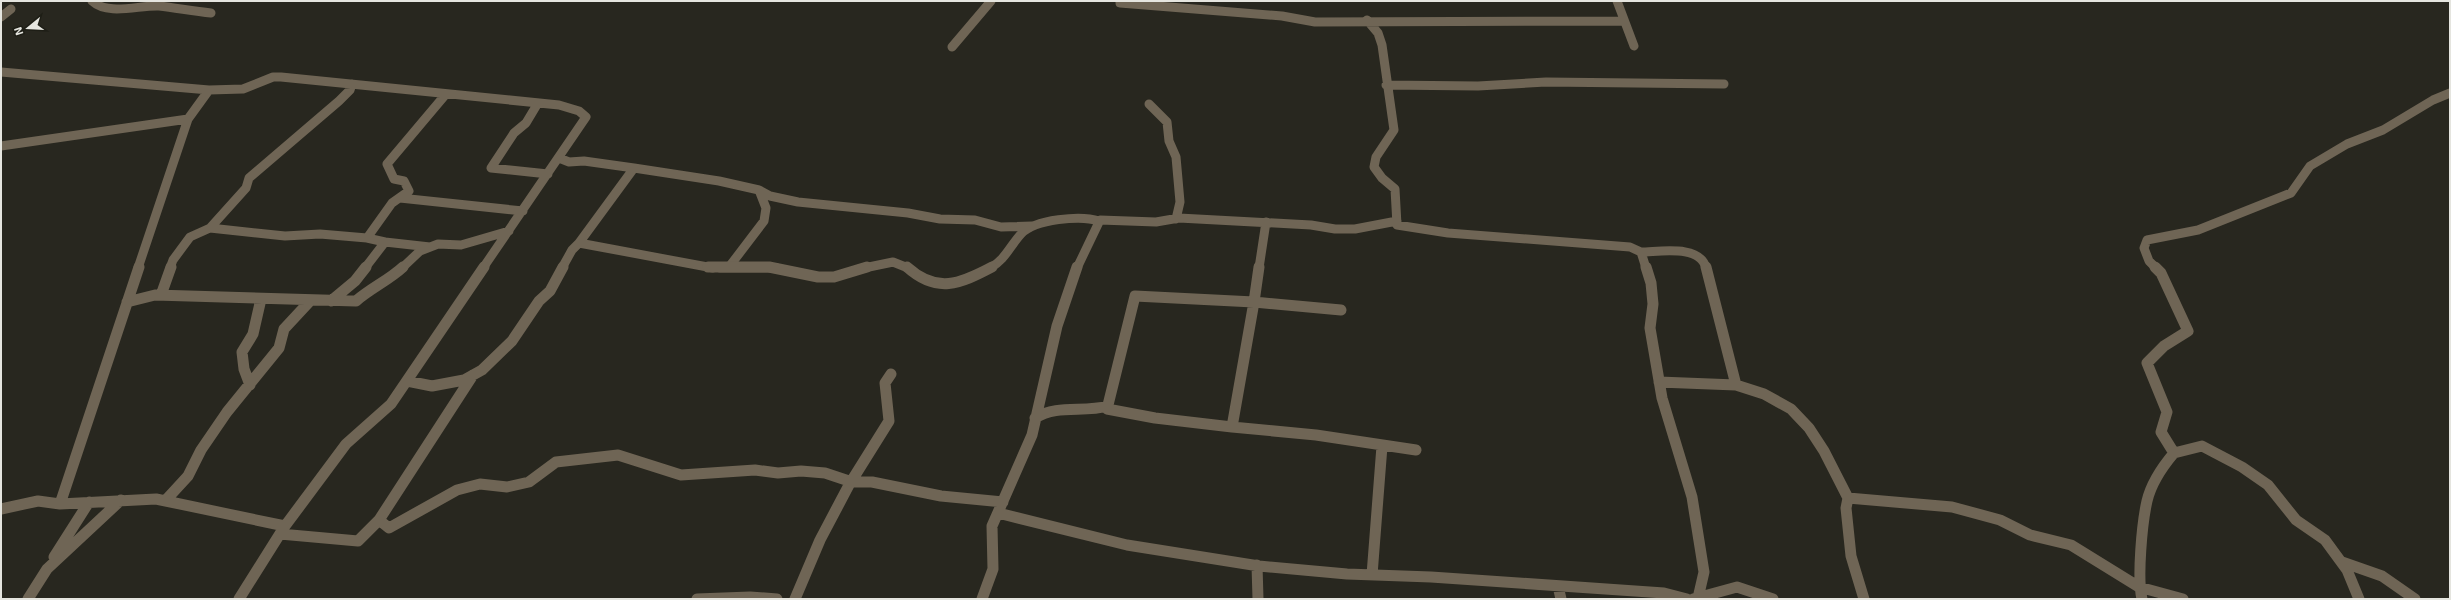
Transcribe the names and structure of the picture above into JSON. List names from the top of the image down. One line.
{"north":"left"}
